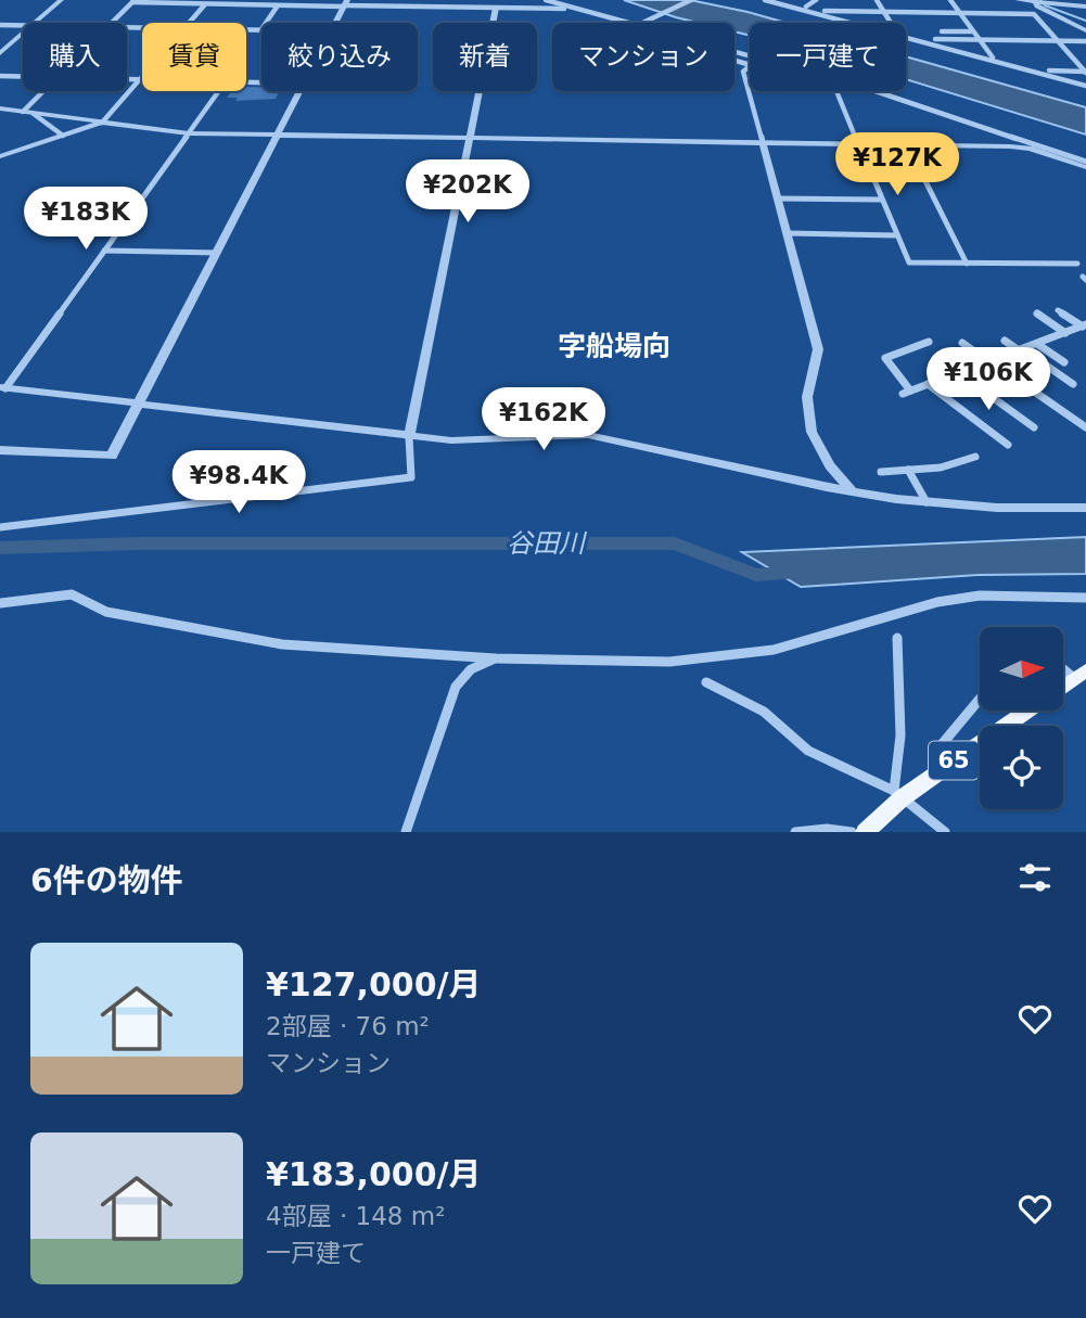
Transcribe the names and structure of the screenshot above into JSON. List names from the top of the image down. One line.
{"streets":{"main road":["65"]},"districts":["字船場向"],"water":["谷田川"],"north":"right","page":{"chip":["購入","賃貸","絞り込み","新着","マンション","一戸建て"],"price":["¥127K","¥202K","¥183K","¥106K","¥162K","¥98.4K"],"heading":"6件の物件","list":[{"name":"¥127,000/月","note":"2部屋 · 76 m² · マンション"},{"name":"¥183,000/月","note":"4部屋 · 148 m² · 一戸建て"}]}}
